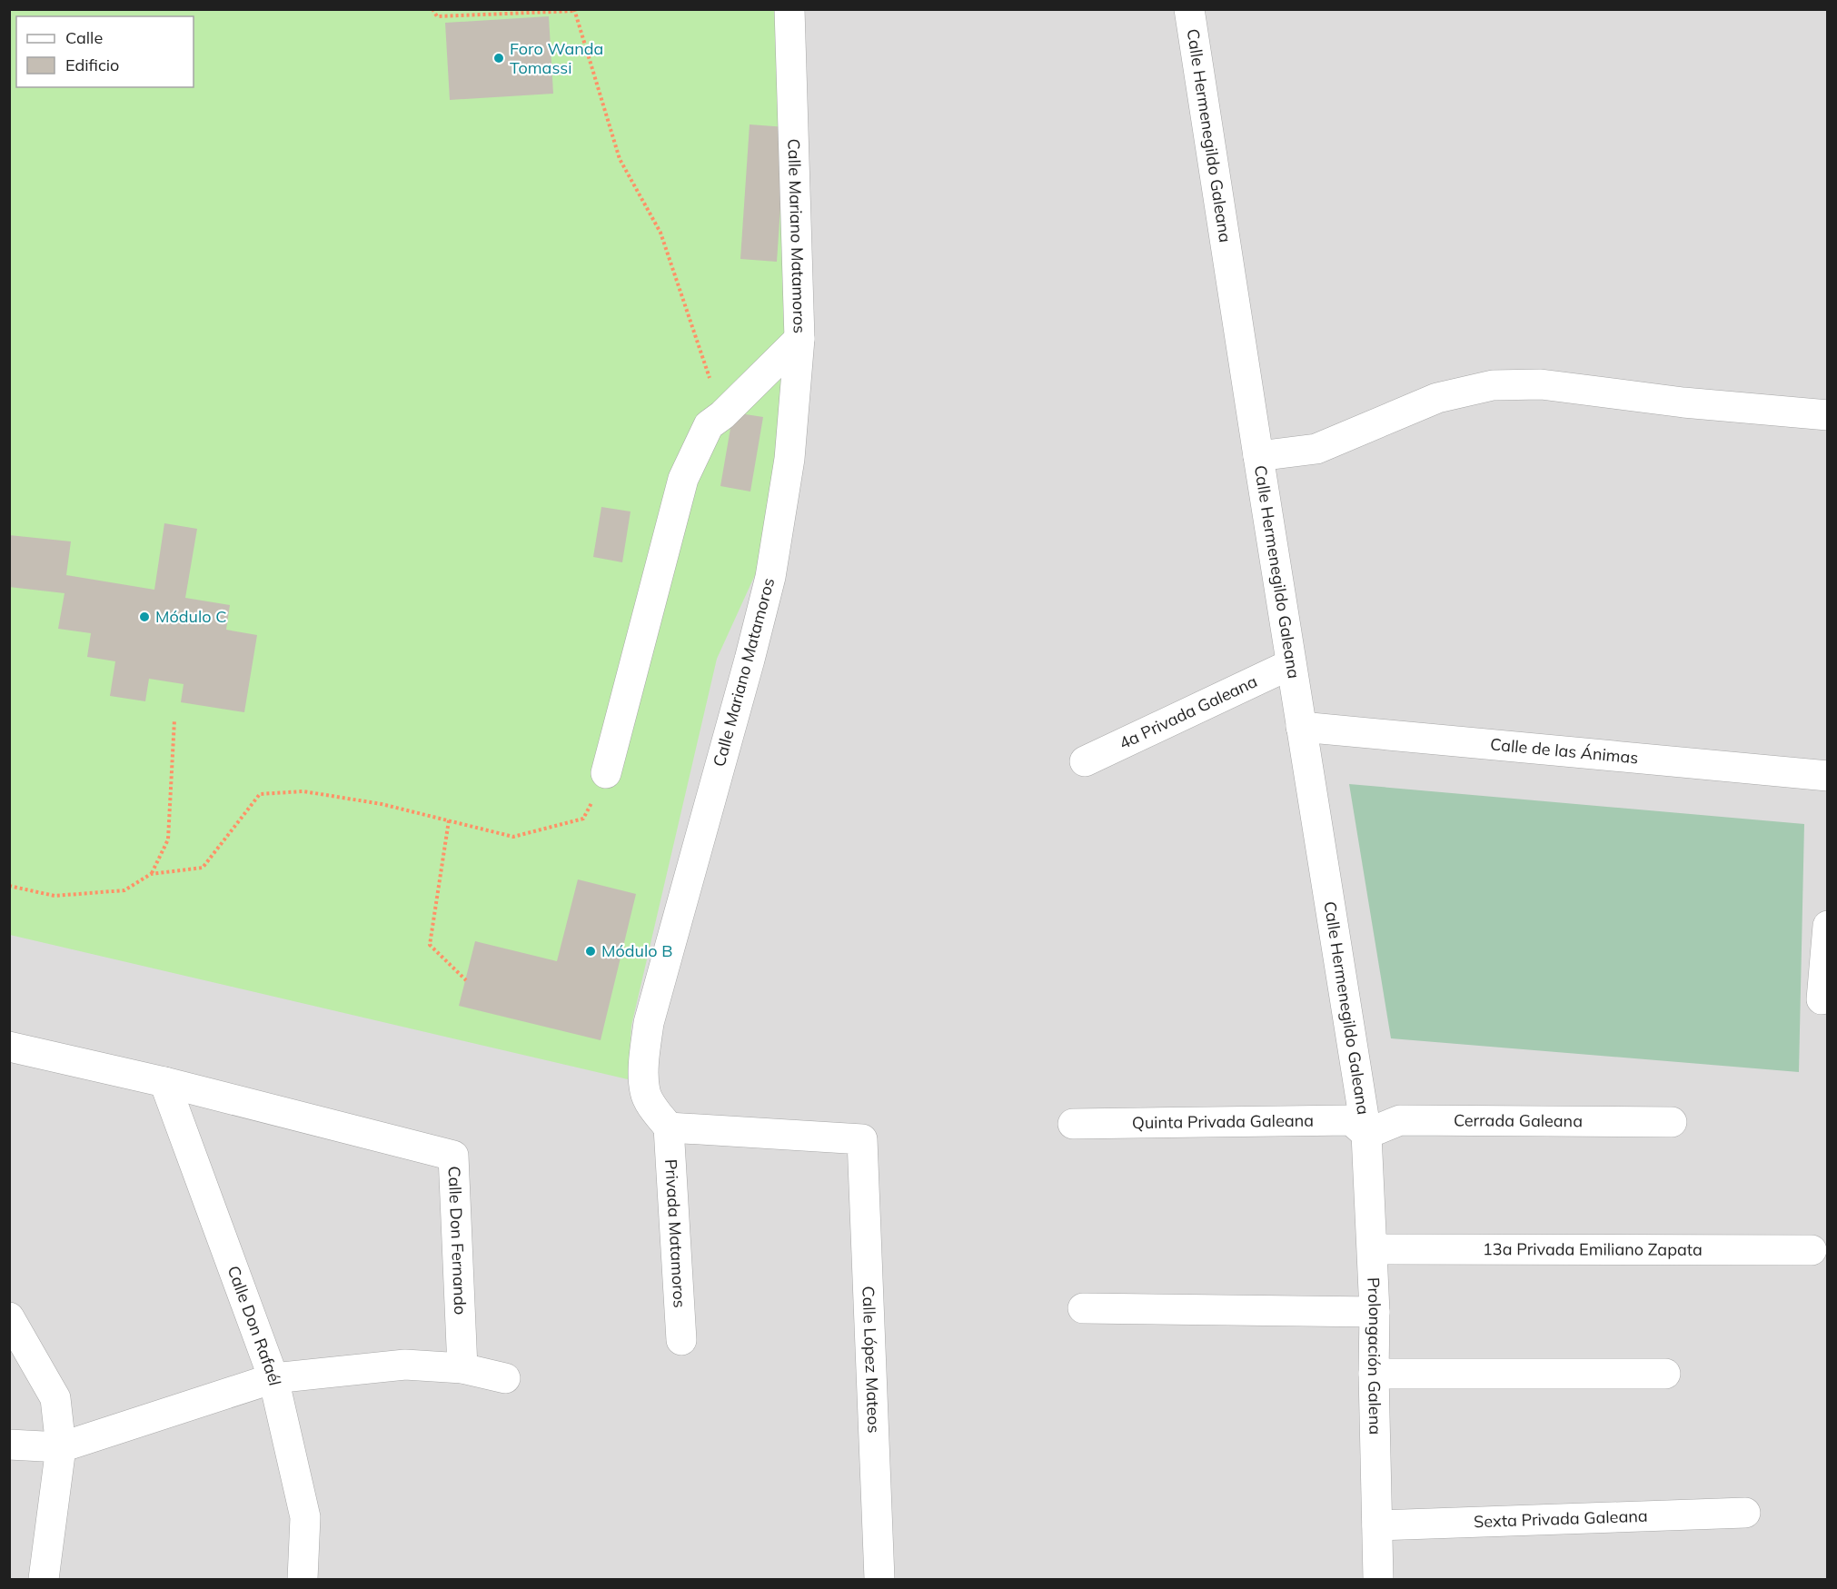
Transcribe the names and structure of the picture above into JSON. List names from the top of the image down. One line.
{"streets":{"street":["Calle Hermenegildo Galeana","Calle Mariano Matamoros","4a Privada Galeana","Calle de las Ánimas","Cerrada Galeana","Quinta Privada Galeana","Privada Matamoros","Calle Don Fernando","13a Privada Emiliano Zapata","Calle Don Rafaél","Prolongación Galena","Calle López Mateos","Sexta Privada Galeana"]},"crossings":[["Calle Hermenegildo Galeana","4a Privada Galeana"],["Calle Hermenegildo Galeana","Calle de las Ánimas"],["Calle Hermenegildo Galeana","Cerrada Galeana"],["Calle Hermenegildo Galeana","Quinta Privada Galeana"],["Calle Hermenegildo Galeana","Prolongación Galena"],["Calle Mariano Matamoros","Privada Matamoros"],["Calle Mariano Matamoros","Calle López Mateos"],["Cerrada Galeana","Quinta Privada Galeana"],["Cerrada Galeana","Prolongación Galena"],["Quinta Privada Galeana","Prolongación Galena"],["Privada Matamoros","Calle López Mateos"],["Calle Don Fernando","Calle Don Rafaél"],["13a Privada Emiliano Zapata","Prolongación Galena"],["Prolongación Galena","Sexta Privada Galeana"]],"places":["Foro Wanda Tomassi","Módulo C","Módulo B"],"legend":["Calle","Edificio"]}
